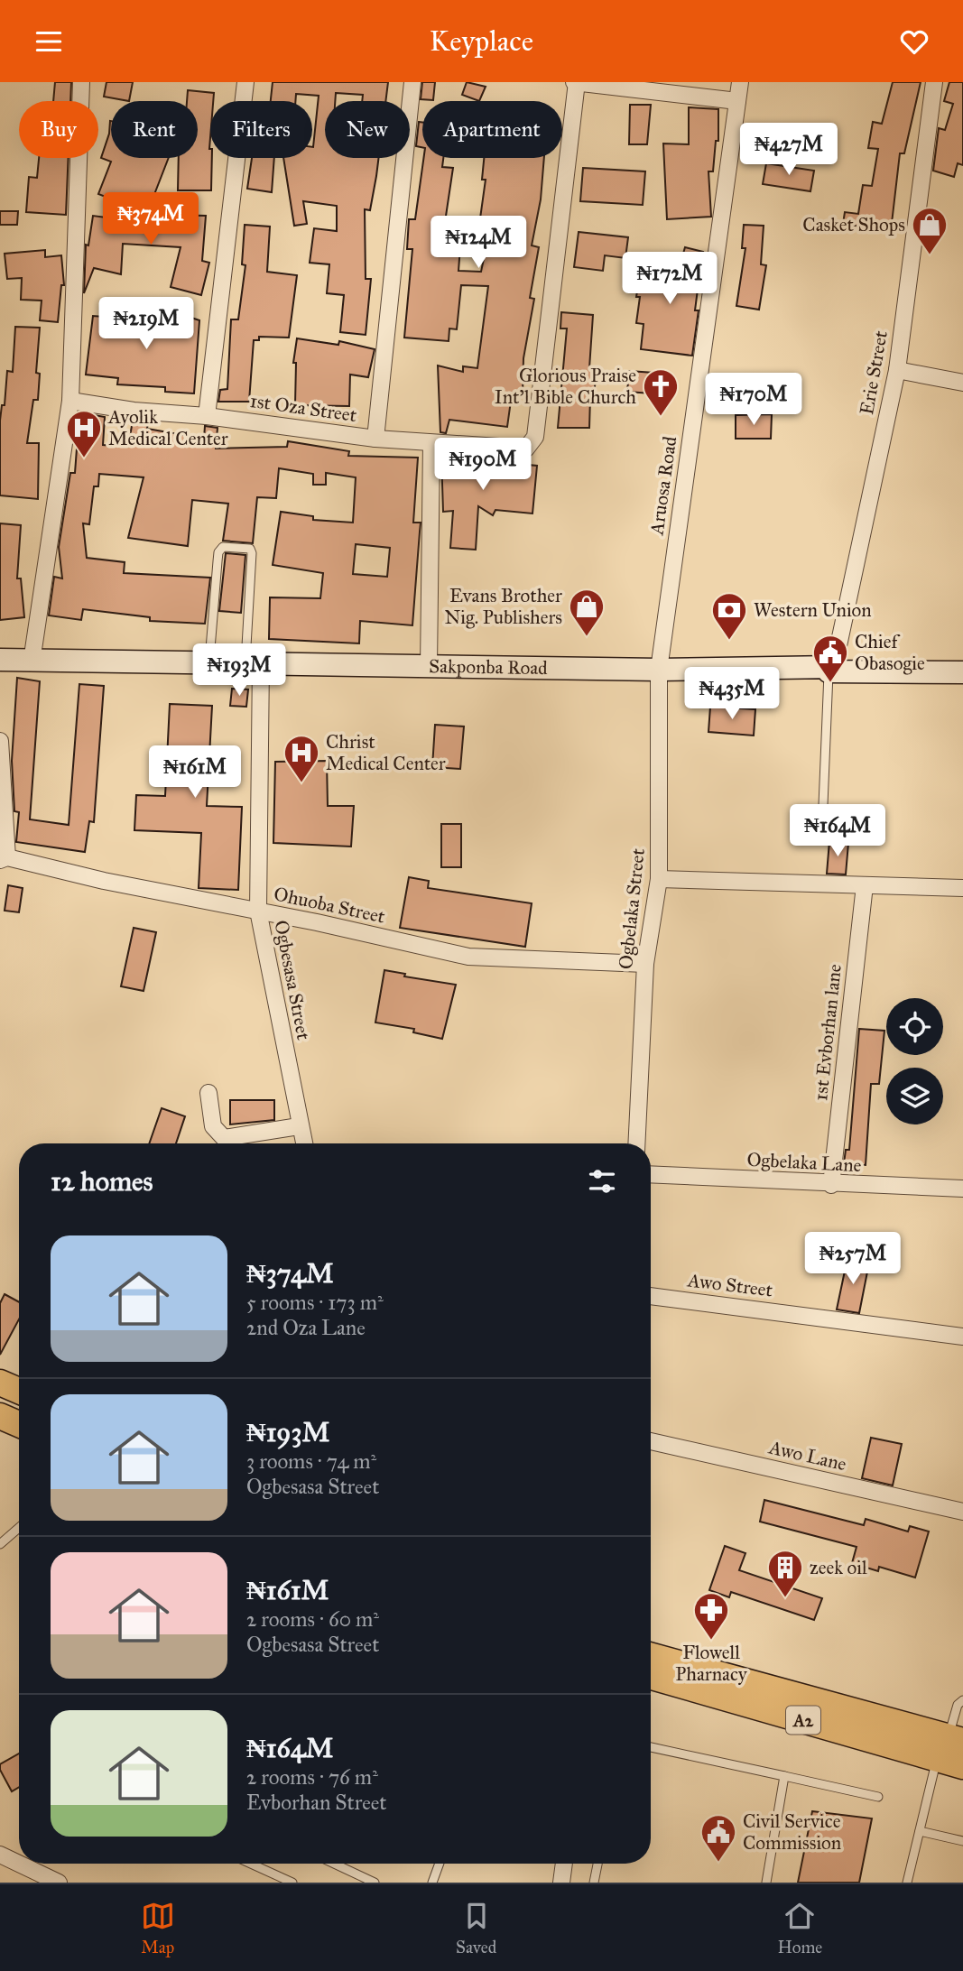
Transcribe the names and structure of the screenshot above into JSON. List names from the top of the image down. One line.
{"streets":{"highway":["A2"],"main road":["Sakponba Road"],"street":["Erie Street","1st Oza Street","Aruosa Road","Ohuoba Street","Ogbelaka Street","Ogbesasa Street","1st Evborhan lane","Ogbelaka Lane","Awo Street","Awo Lane"]},"crossings":[["Erie Street","Sakponba Road"],["Aruosa Road","Sakponba Road"],["Aruosa Road","Ogbelaka Street"],["Sakponba Road","Ogbelaka Street"],["Sakponba Road","Ogbesasa Street"],["Ohuoba Street","Ogbelaka Street"],["Ohuoba Street","Ogbesasa Street"],["1st Evborhan lane","Ogbelaka Lane"]],"places":{"shop":["Casket Shops","Evans Brother Nig. Publishers"],"church":["Glorious Praise Int'l Bible Church"],"hospital":["Ayolik Medical Center","Christ Medical Center"],"bank":["Western Union"],"public building":["Chief Obasogie","Civil Service Commission"],"building":["zeek oil"],"pharmacy":["Flowell Pharnacy"]},"page":{"header":"Keyplace","chip":["Buy","Rent","Filters","New","Apartment"],"price":["₦427M","₦374M","₦124M","₦172M","₦219M","₦170M","₦190M","₦193M","₦435M","₦161M","₦164M","₦257M"],"heading":"12 homes","list":[{"name":"₦374M","note":"5 rooms · 173 m² · 2nd Oza Lane"},{"name":"₦193M","note":"3 rooms · 74 m² · Ogbesasa Street"},{"name":"₦161M","note":"2 rooms · 60 m² · Ogbesasa Street"},{"name":"₦164M","note":"2 rooms · 76 m² · Evborhan Street"}],"tabs":["Map","Saved","Home"]}}
